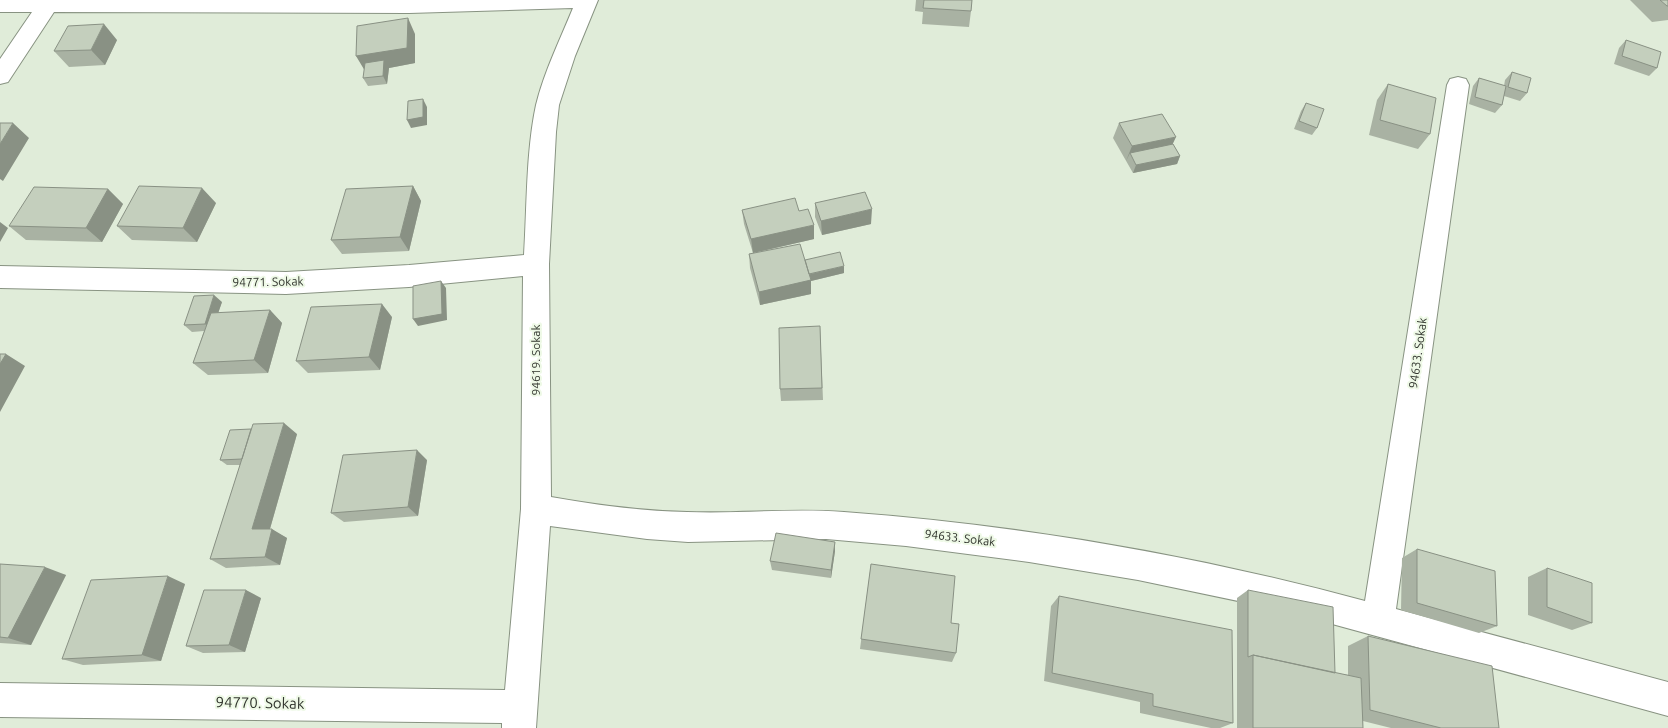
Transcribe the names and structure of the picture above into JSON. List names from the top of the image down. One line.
{"streets":{"street":["94771. Sokak","94633. Sokak","94619. Sokak","94770. Sokak"]},"crossings":[["94771. Sokak","94619. Sokak"],["94633. Sokak","94619. Sokak"],["94619. Sokak","94770. Sokak"]]}
